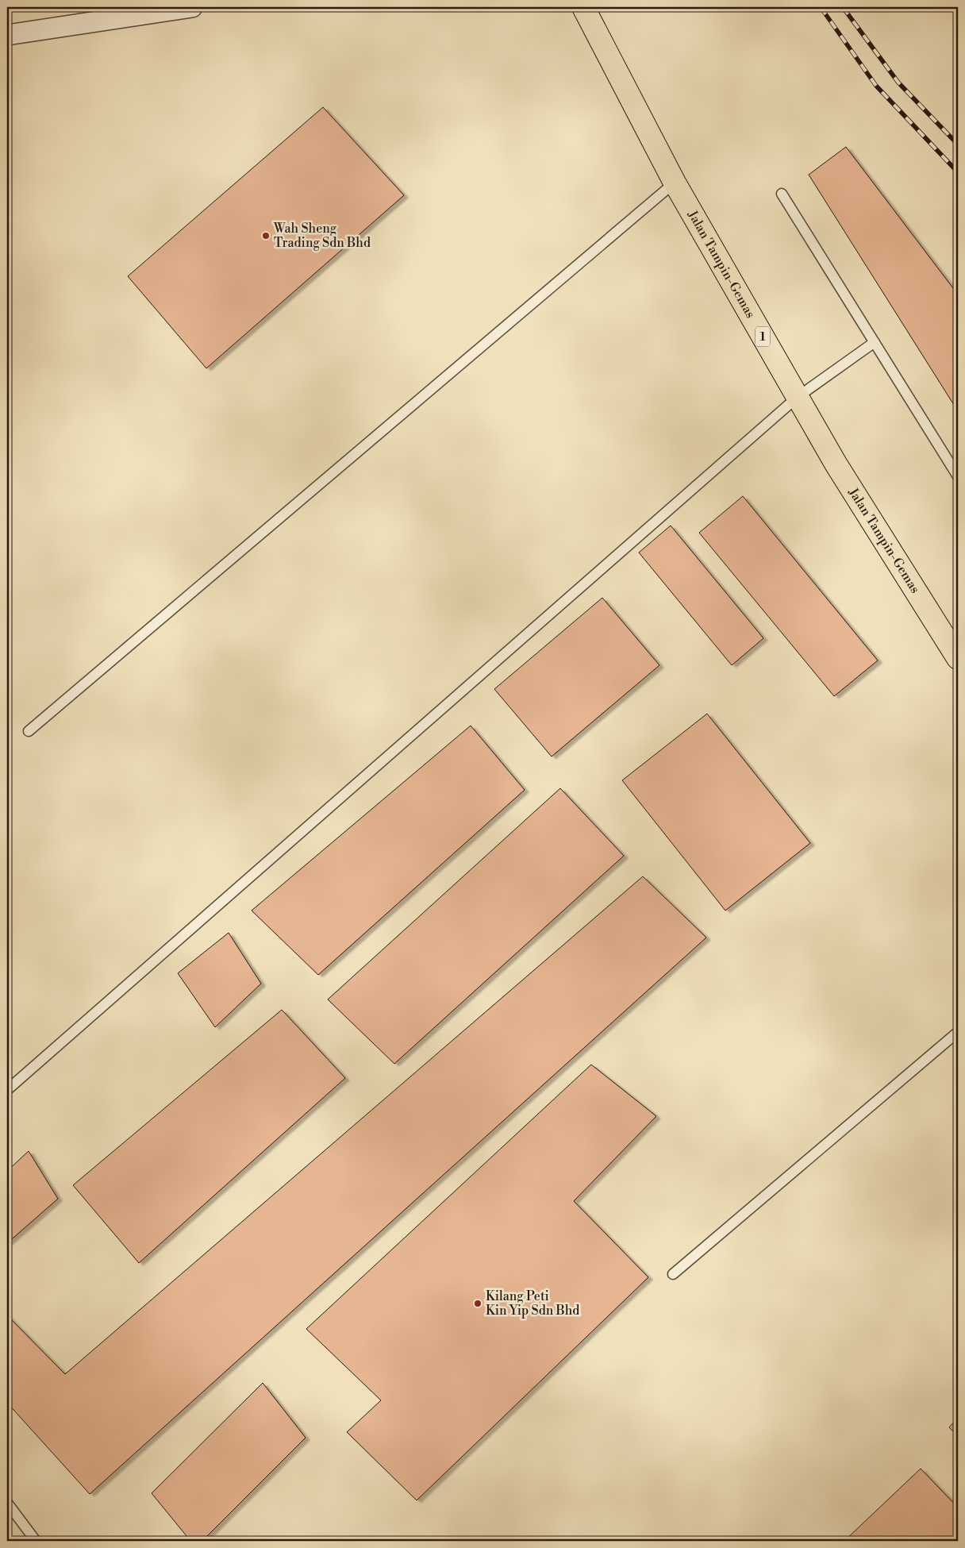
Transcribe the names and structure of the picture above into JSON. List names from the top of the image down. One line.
{"streets":{"highway":["Jalan Tampin-Gemas","1"]},"places":["Wah Sheng Trading Sdn Bhd","Kilang Peti Kin Yip Sdn Bhd"]}
